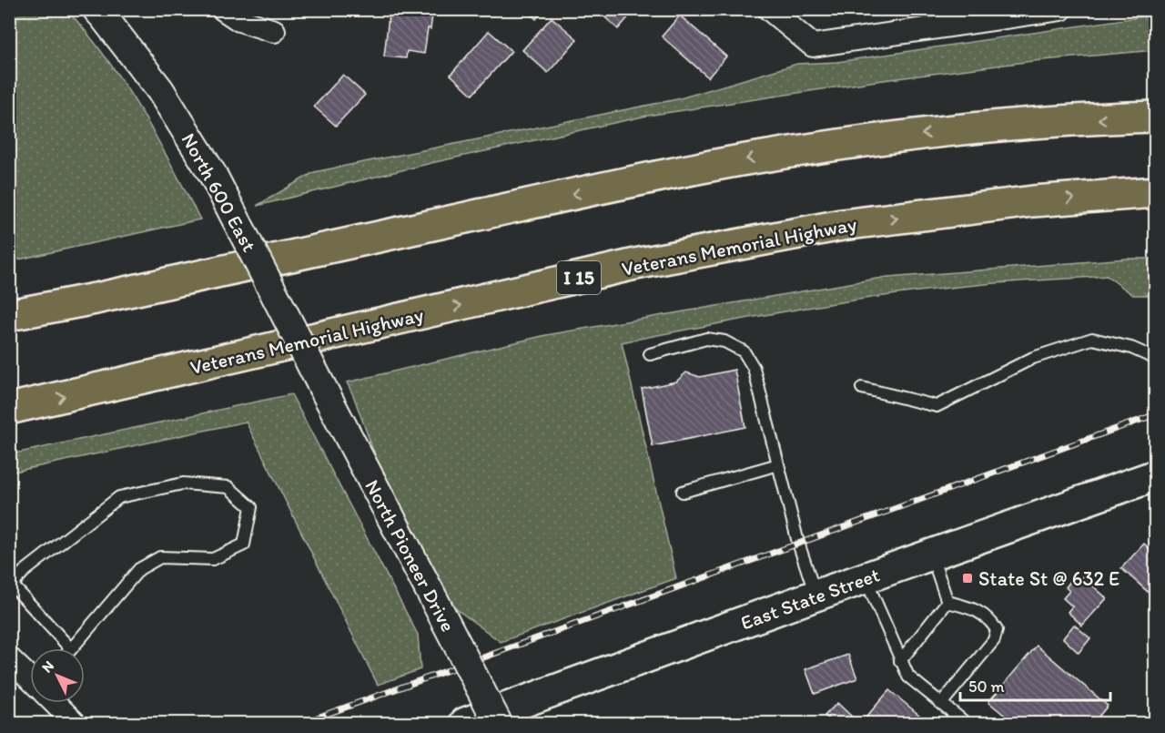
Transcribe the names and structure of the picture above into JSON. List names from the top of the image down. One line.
{"streets":{"highway":["Veterans Memorial Highway","I 15"],"main road":["East State Street"],"street":["North 600 East","North Pioneer Drive"]},"crossings":[["North 600 East","North Pioneer Drive"]],"places":{"transit":["State St @ 632 E"]},"scale_bar":"50 m","north":"top left"}
